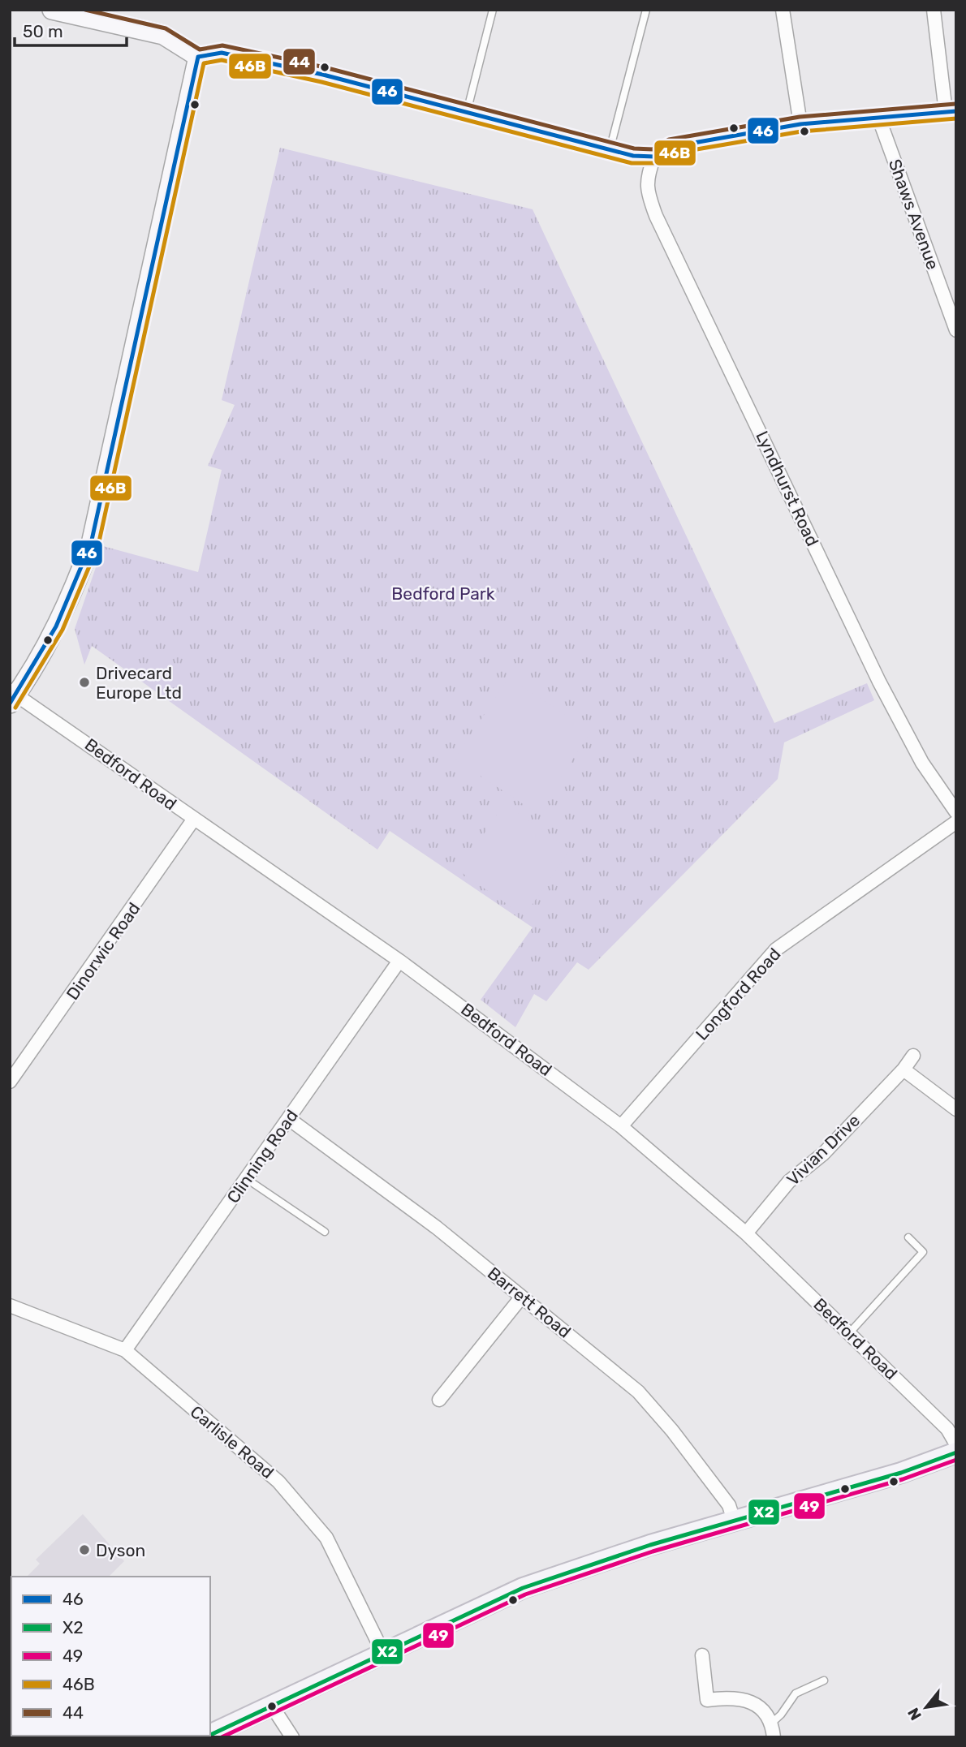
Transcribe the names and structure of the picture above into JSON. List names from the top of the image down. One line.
{"streets":{"street":["Shaws Avenue","Lyndhurst Road","Bedford Road","Dinorwic Road","Longford Road","Vivian Drive","Clinning Road","Barrett Road","Carlisle Road"]},"crossings":[["Bedford Road","Dinorwic Road"],["Bedford Road","Longford Road"],["Bedford Road","Vivian Drive"],["Bedford Road","Clinning Road"],["Clinning Road","Barrett Road"],["Clinning Road","Carlisle Road"]],"parks":["Bedford Park"],"places":["Drivecard Europe Ltd","Dyson"],"lines":["transit line 44","transit line 46","transit line 46B","transit line X2","transit line 49"],"legend":["46","X2","49","46B","44"],"scale_bar":"50 m","north":"bottom left"}
